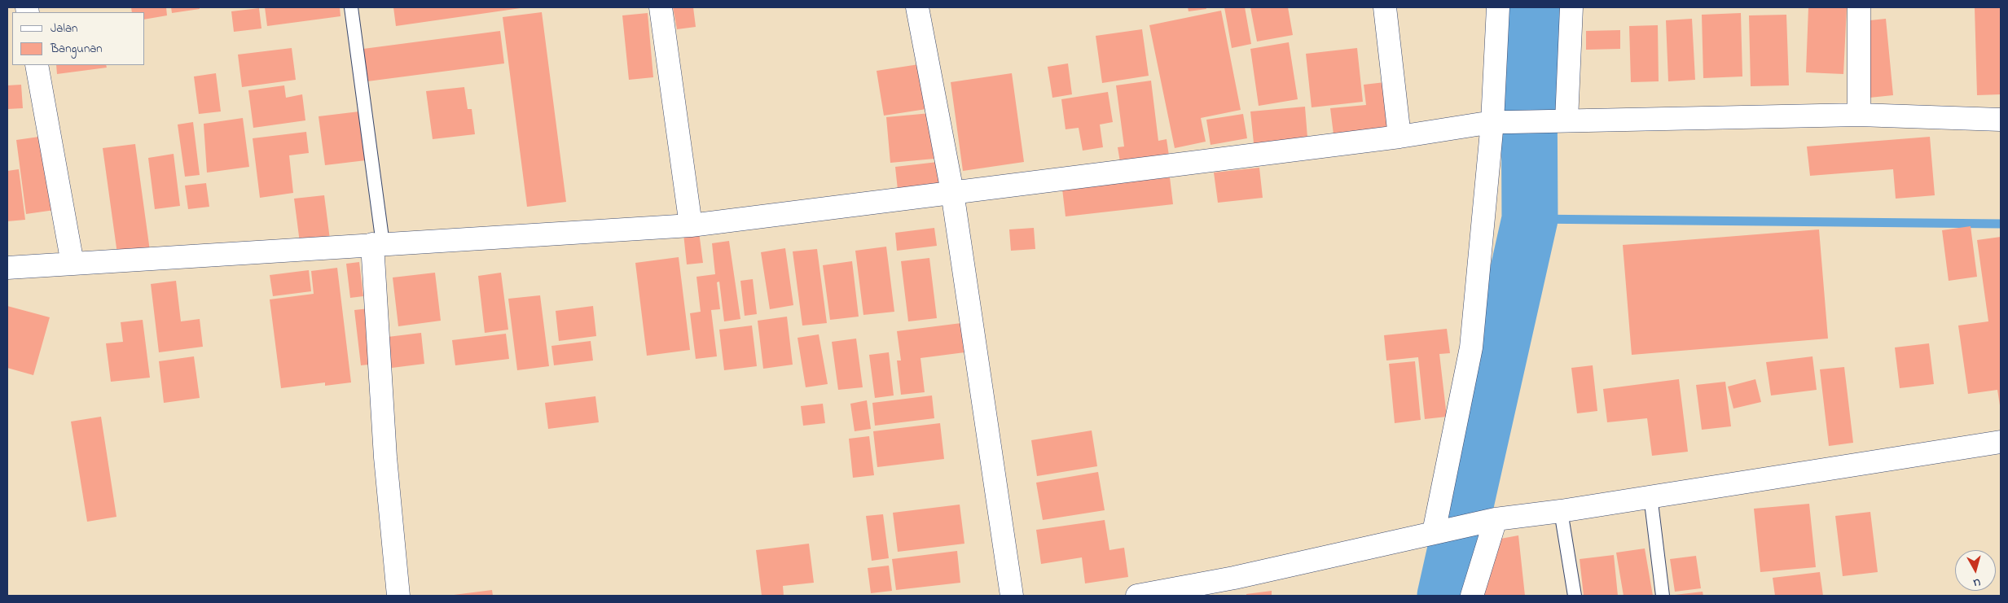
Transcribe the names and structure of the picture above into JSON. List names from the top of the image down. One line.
{"legend":["Jalan","Bangunan"],"north":"bottom"}
